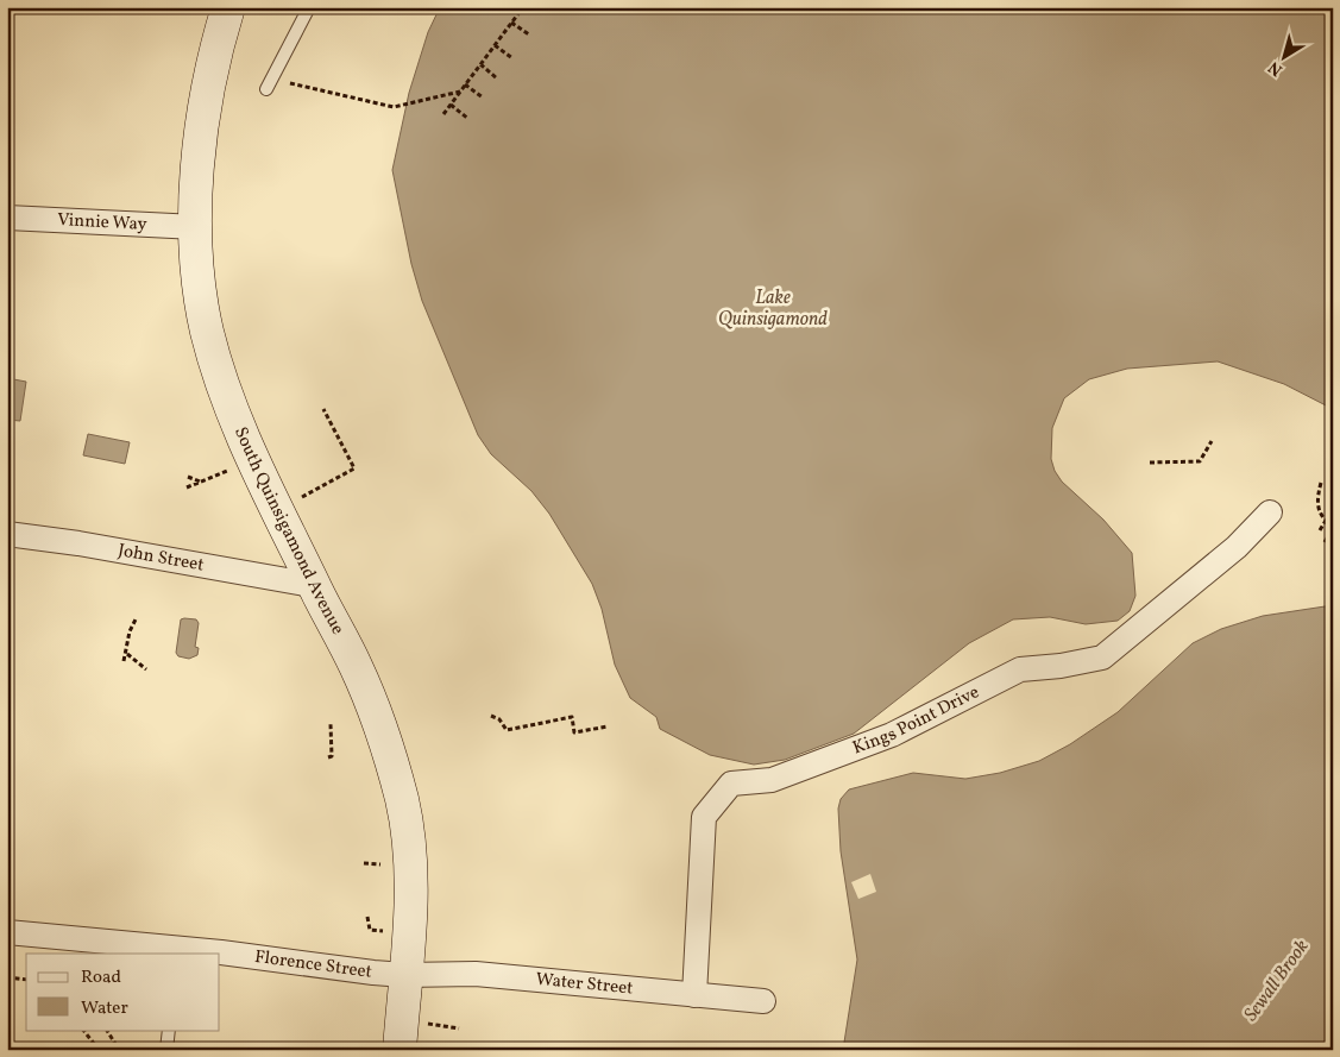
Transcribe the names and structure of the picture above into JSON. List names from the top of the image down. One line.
{"streets":{"main road":["South Quinsigamond Avenue"],"street":["Vinnie Way","John Street","Kings Point Drive","Florence Street","Water Street"]},"crossings":[["Vinnie Way","South Quinsigamond Avenue"],["South Quinsigamond Avenue","John Street"],["South Quinsigamond Avenue","Florence Street"],["South Quinsigamond Avenue","Water Street"],["Kings Point Drive","Water Street"],["Florence Street","Water Street"]],"water":["Lake Quinsigamond","Sewall Brook"],"legend":["Road","Water"],"north":"bottom left"}
